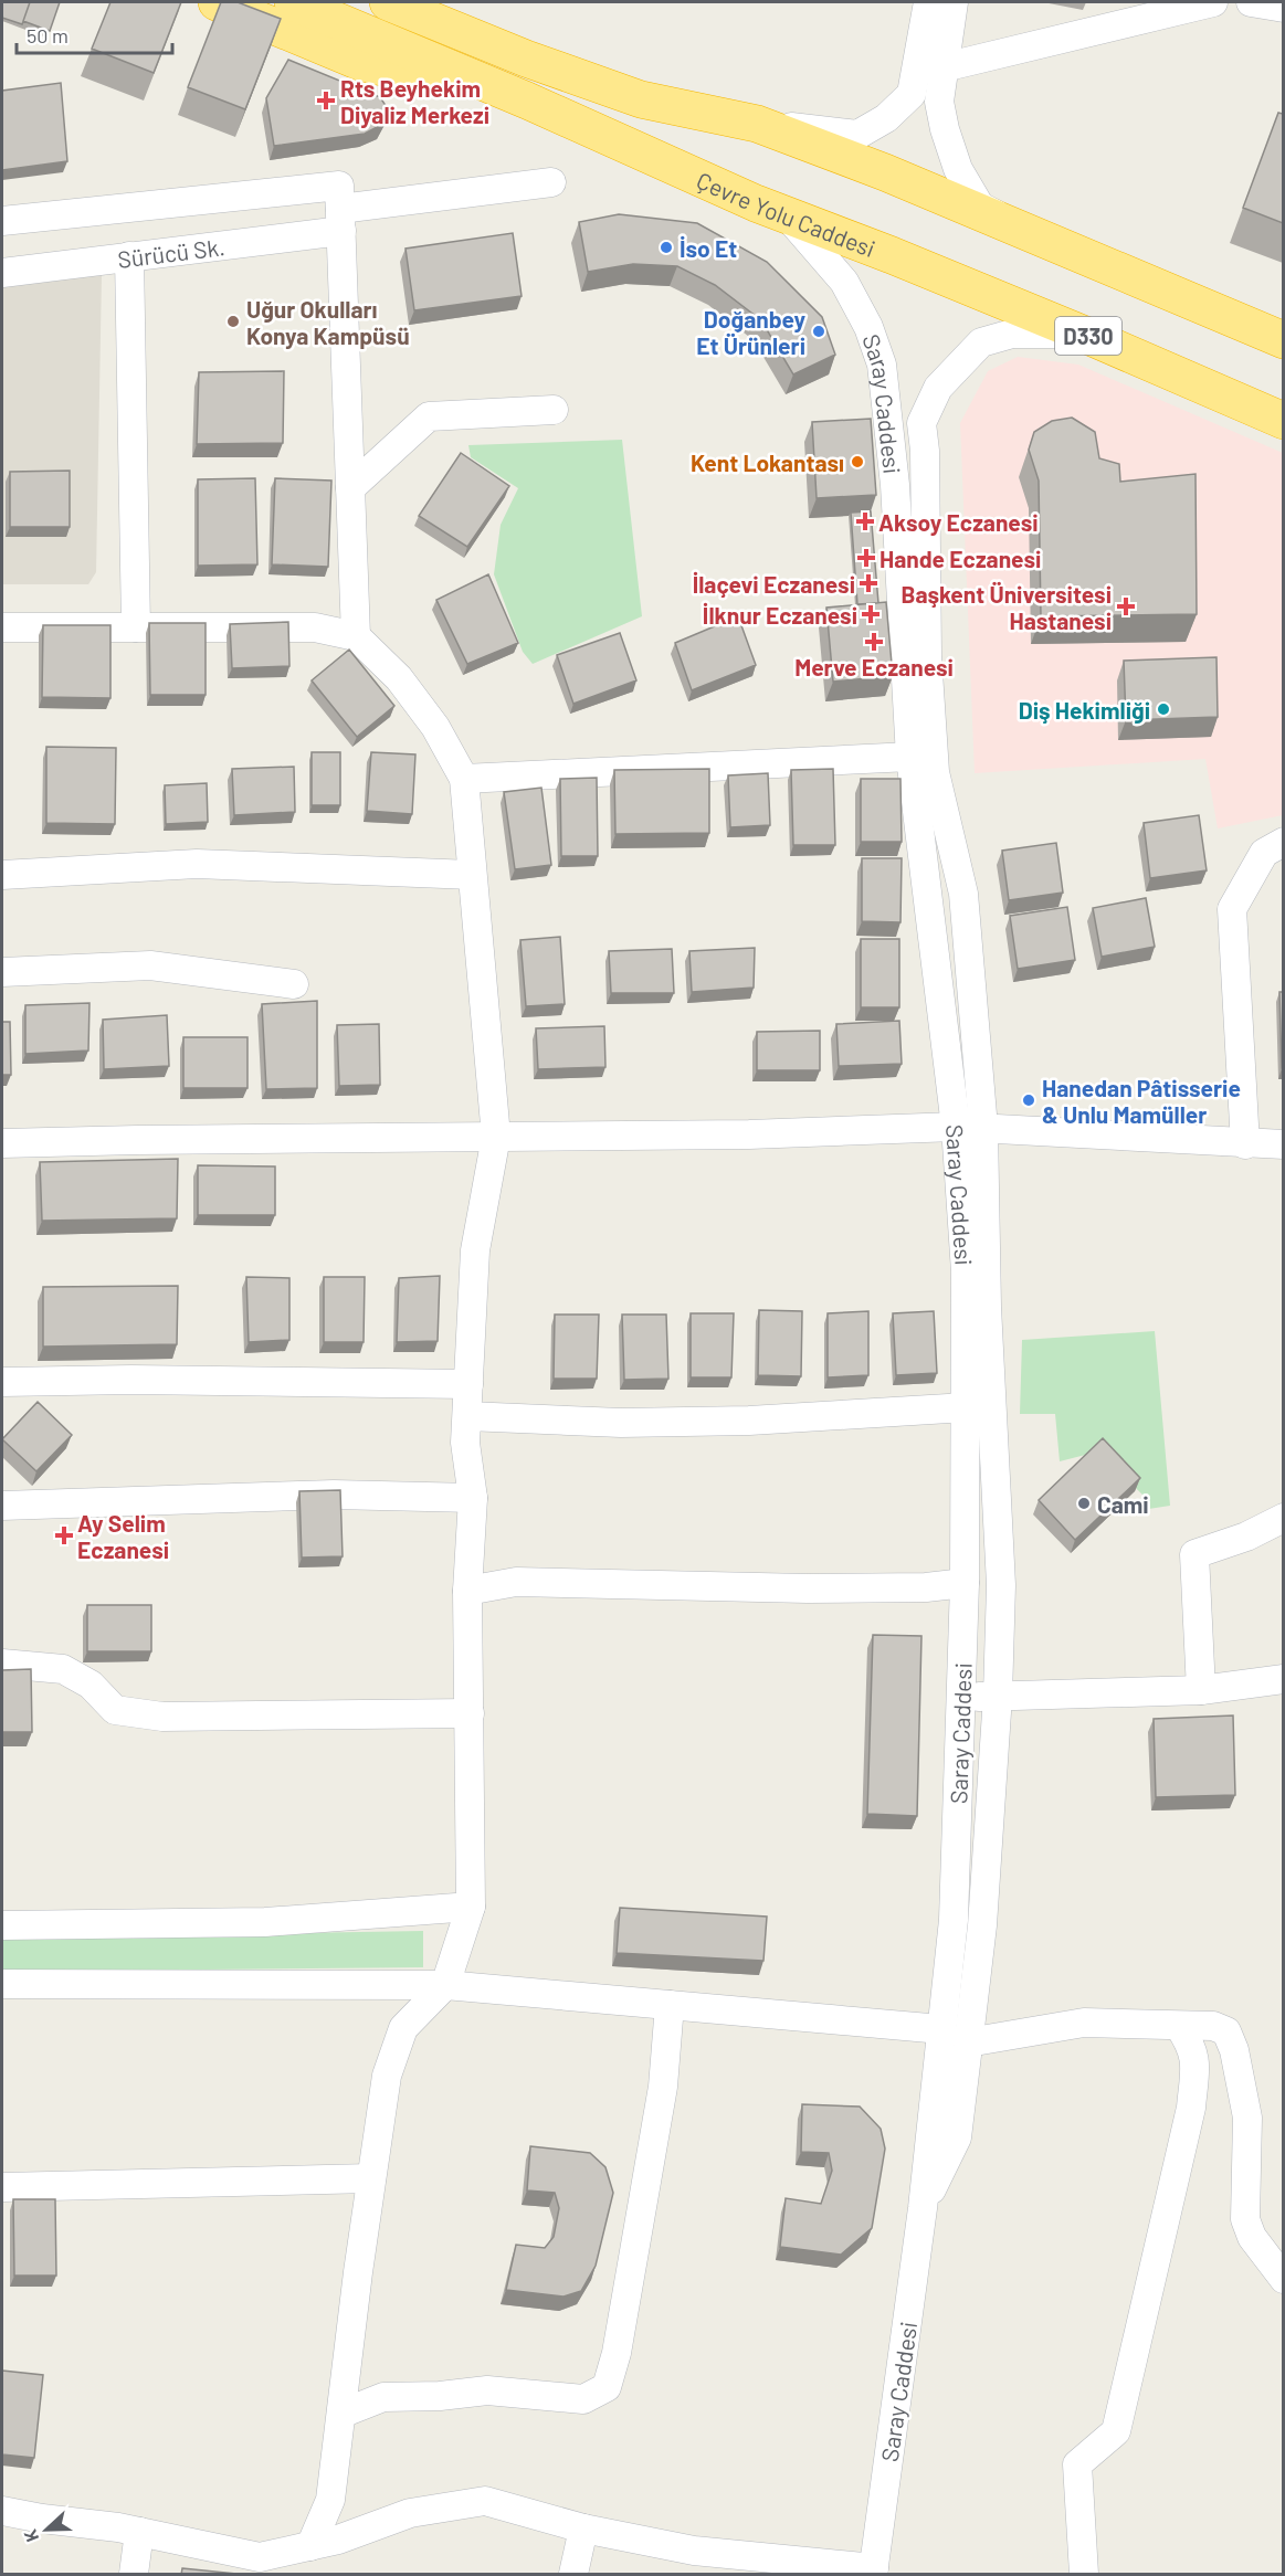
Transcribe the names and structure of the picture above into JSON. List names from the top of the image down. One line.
{"streets":{"highway":["Çevre Yolu Caddesi","D330"],"street":["Sürücü Sk.","Saray Caddesi"]},"crossings":[["Çevre Yolu Caddesi","Saray Caddesi"]],"places":{"health":["Rts Beyhekim Diyaliz Merkezi","Aksoy Eczanesi","Hande Eczanesi","İlaçevi Eczanesi","Başkent Üniversitesi Hastanesi","İlknur Eczanesi","Merve Eczanesi","Ay Selim Eczanesi"],"other":["İso Et","Uğur Okulları Konya Kampüsü","Doğanbey Et Ürünleri","Kent Lokantası","Diş Hekimliği","Hanedan Pâtisserie & Unlu Mamüller","Cami"]},"scale_bar":"50 m","north":"left"}
